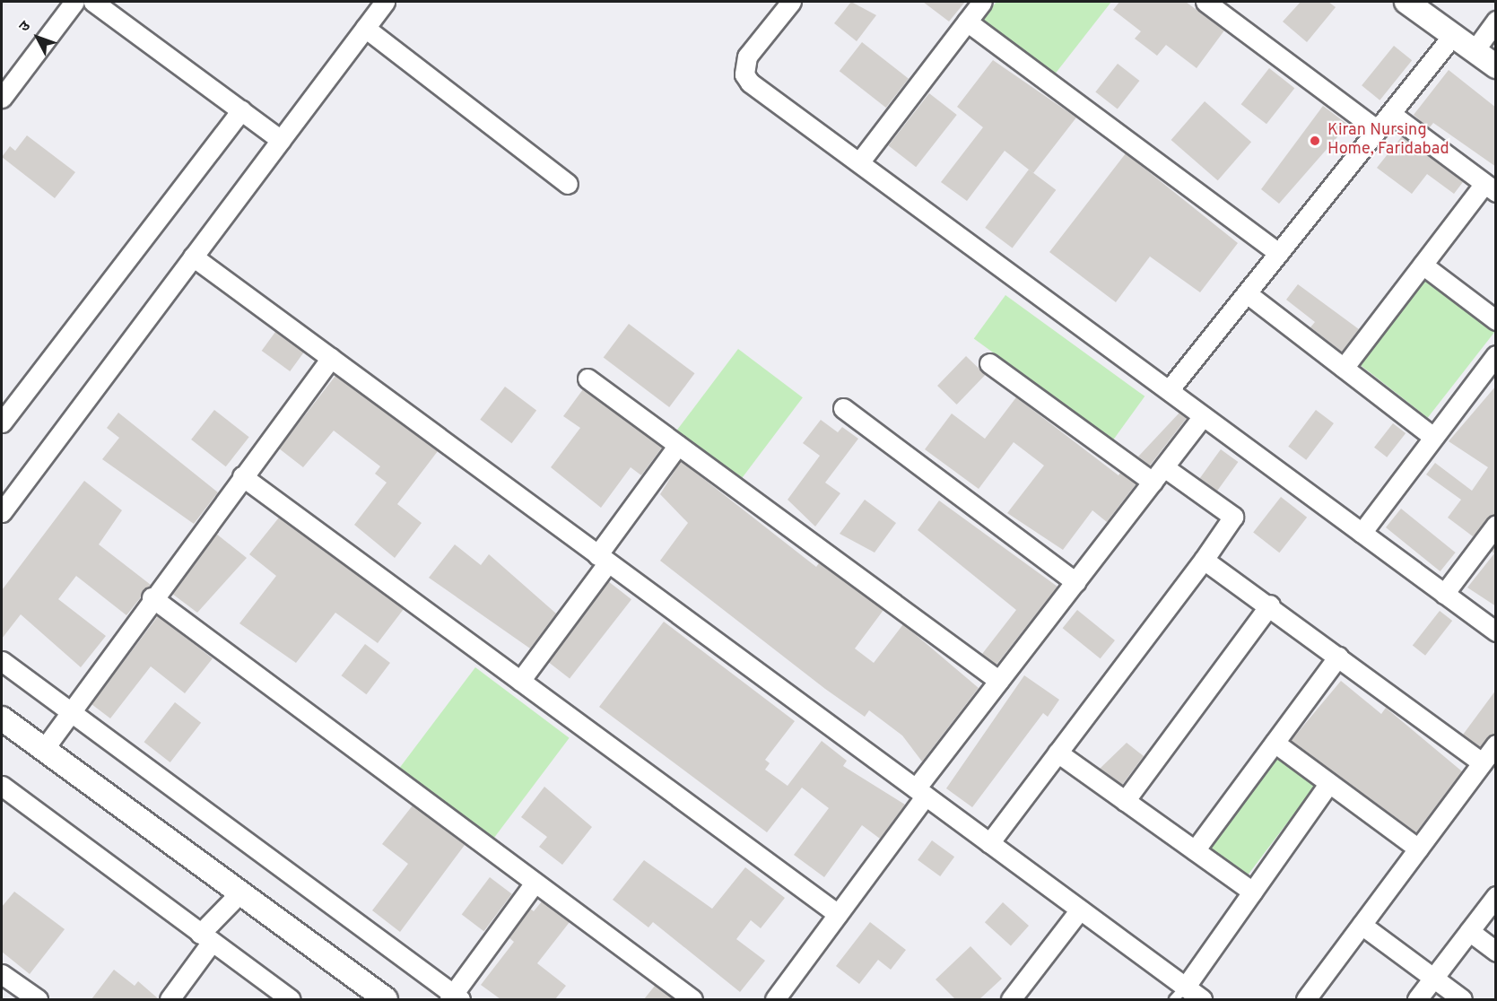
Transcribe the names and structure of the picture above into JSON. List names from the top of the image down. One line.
{"places":["Kiran Nursing Home, Faridabad"],"north":"top left"}
